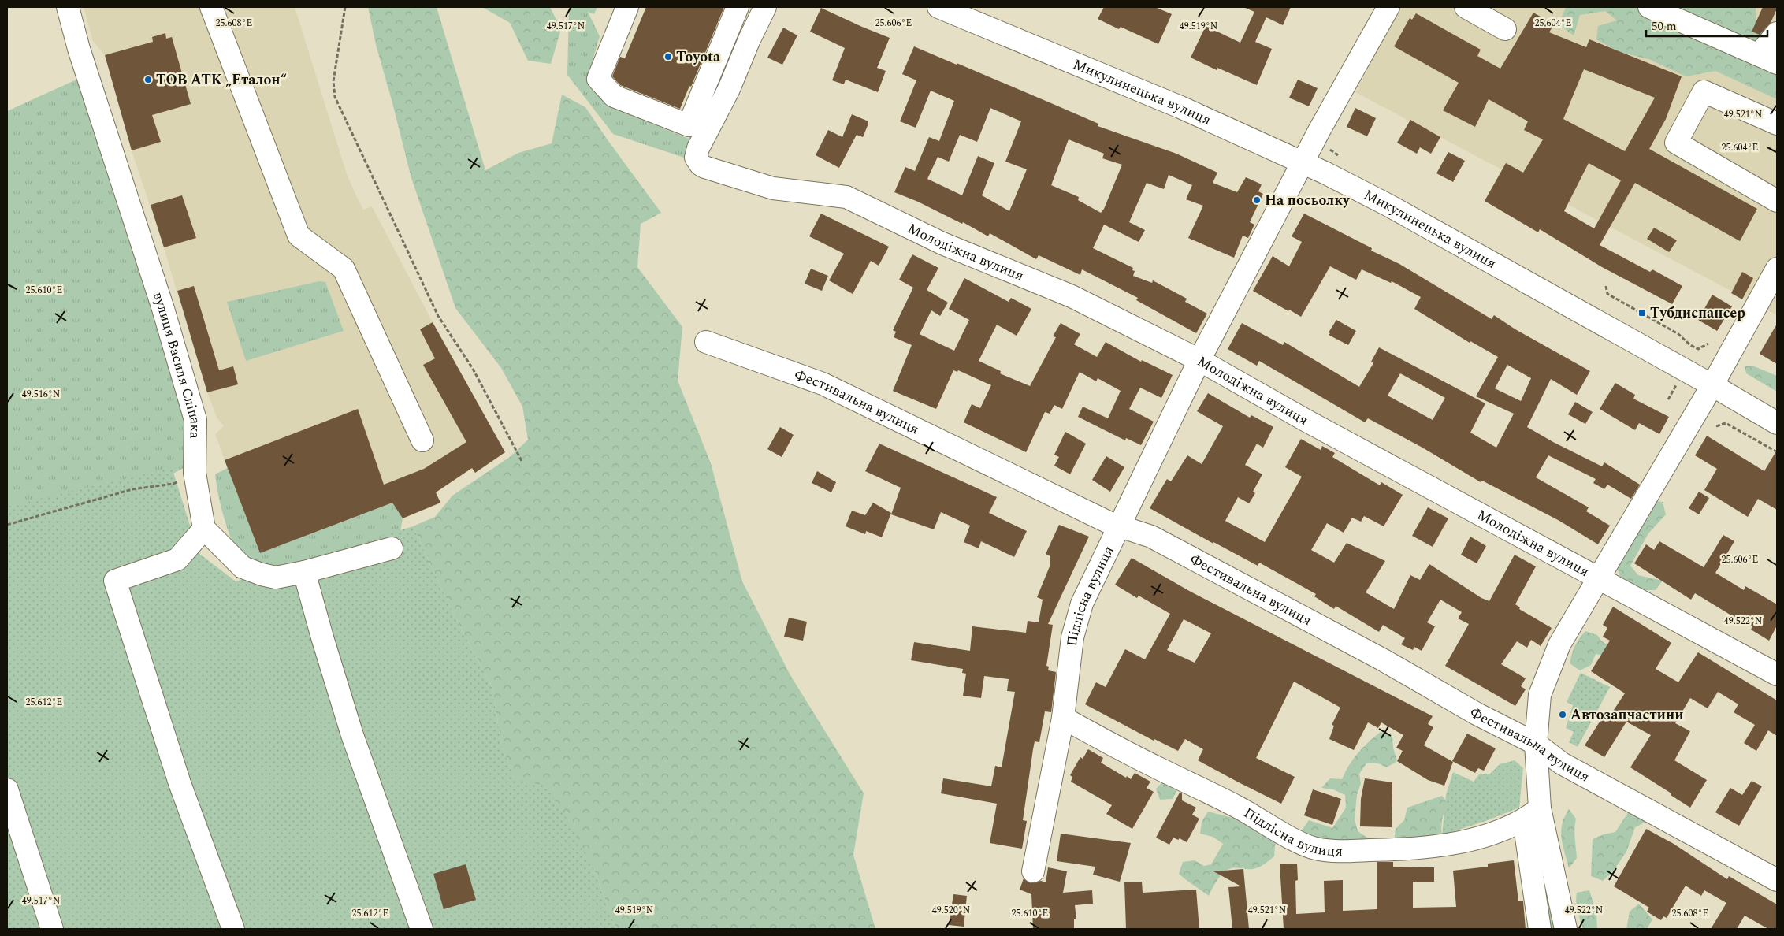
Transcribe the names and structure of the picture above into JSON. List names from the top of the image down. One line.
{"streets":{"main road":["Микулинецька вулиця","Молодіжна вулиця","вулиця Василя Сліпака","Фестивальна вулиця","Підлісна вулиця"]},"crossings":[["Микулинецька вулиця","Підлісна вулиця"],["Молодіжна вулиця","Підлісна вулиця"],["Фестивальна вулиця","Підлісна вулиця"]],"places":{"other":["Toyota","ТОВ АТК „Еталон“","На посьолку","Автозапчастини"],"transit":["Тубдиспансер"]},"scale_bar":"50 m","coordinates":["25.604°E","25.608°E","25.606°E","49.517°N","49.519°N","49.521°N","25.610°E","49.516°N","49.522°N","25.612°E","49.520°N"]}
